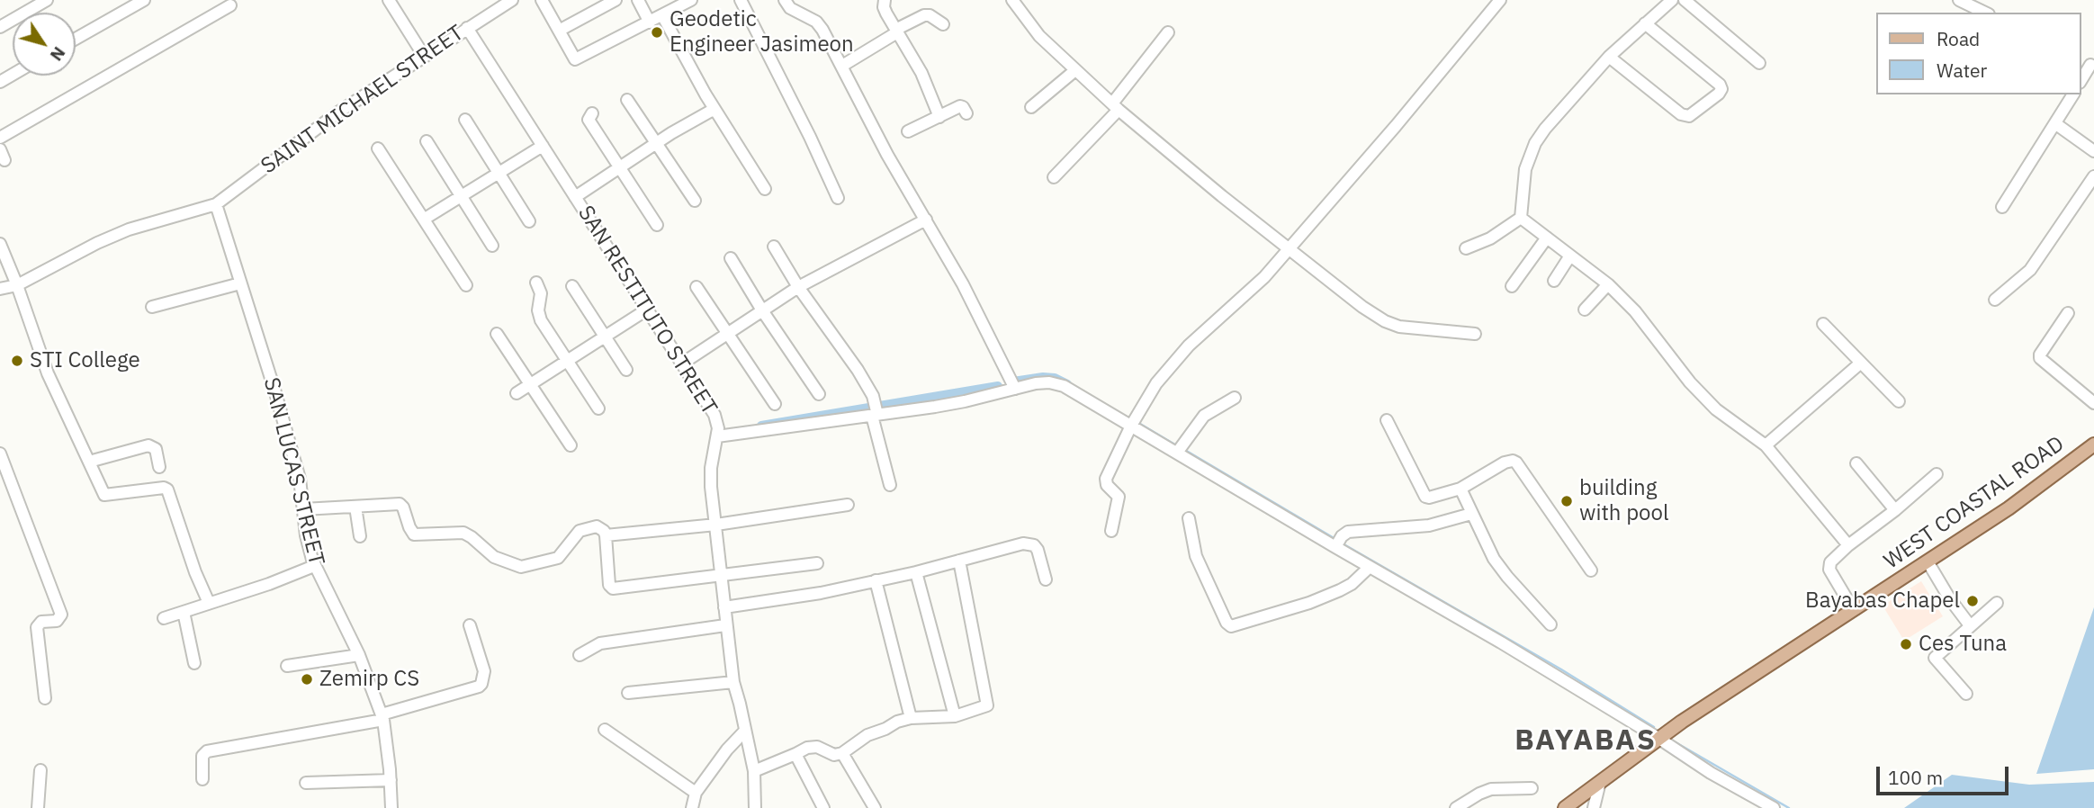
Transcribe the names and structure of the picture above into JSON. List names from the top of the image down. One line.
{"streets":{"main road":["WEST COASTAL ROAD"],"street":["SAINT MICHAEL STREET","SAN RESTITUTO STREET","SAN LUCAS STREET"]},"crossings":[["SAINT MICHAEL STREET","SAN RESTITUTO STREET"],["SAINT MICHAEL STREET","SAN LUCAS STREET"]],"districts":["BAYABAS"],"places":["Geodetic Engineer Jasimeon","STI College","building with pool","Bayabas Chapel","Ces Tuna","Zemirp CS"],"legend":["Road","Water"],"scale_bar":"100 m","north":"bottom right"}
